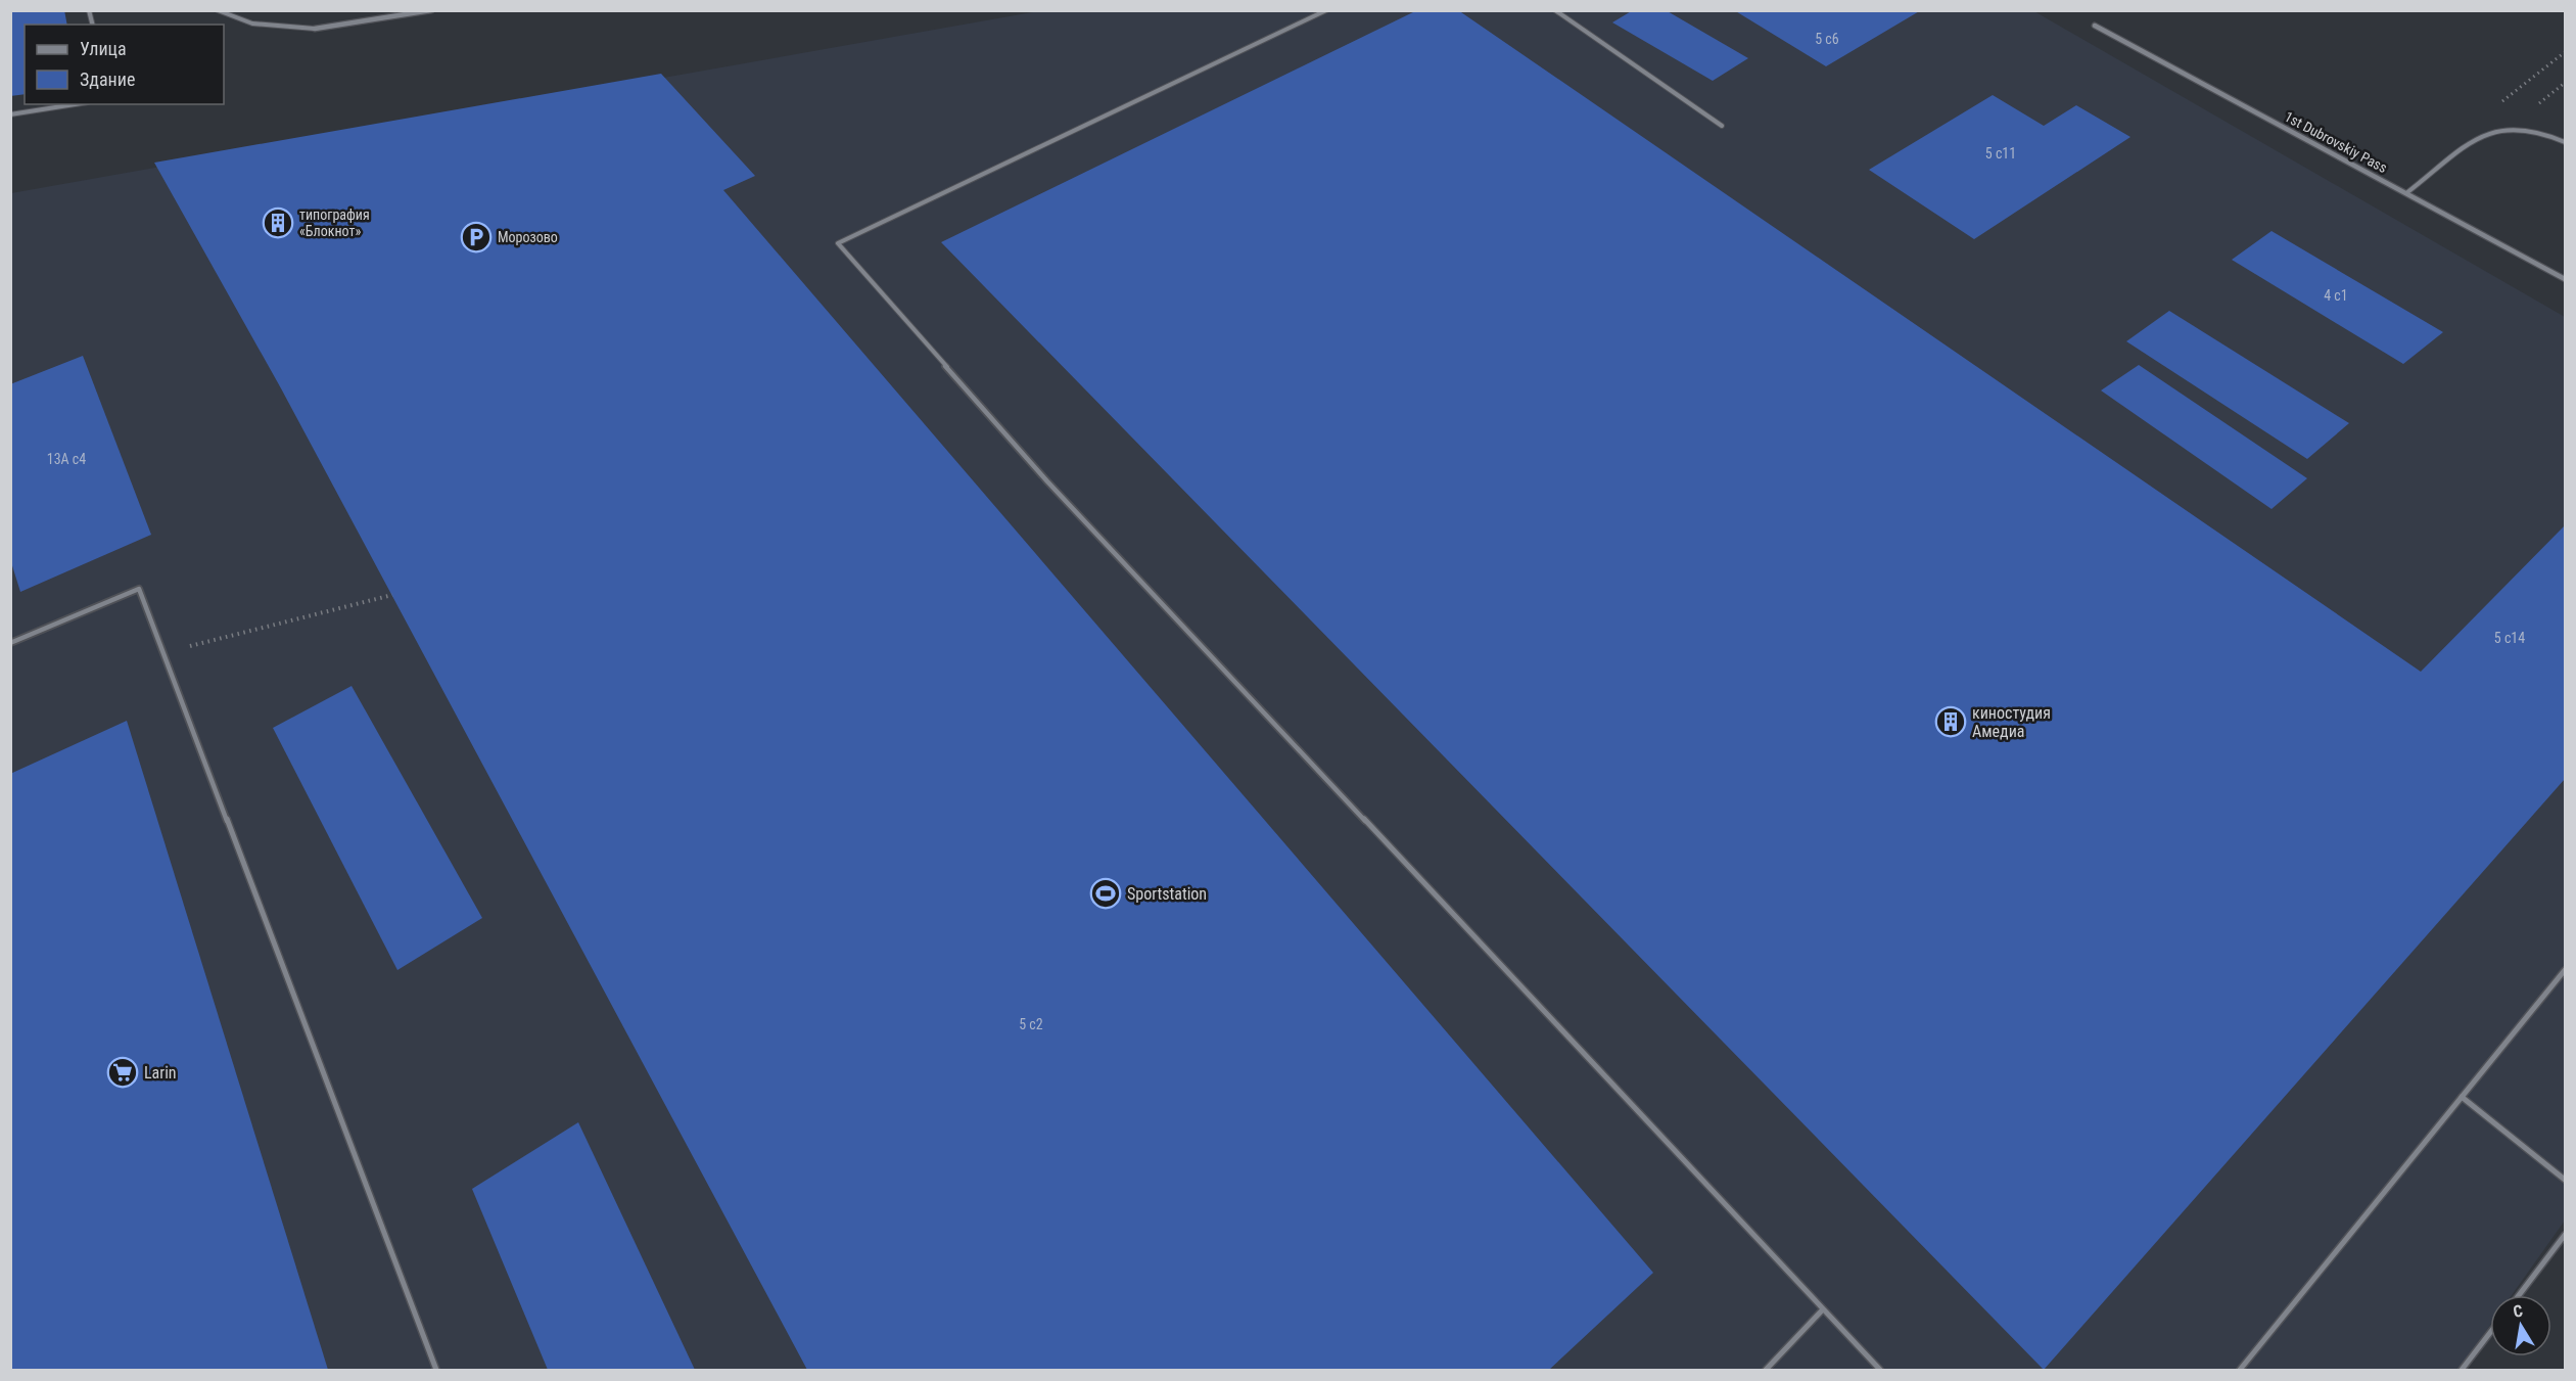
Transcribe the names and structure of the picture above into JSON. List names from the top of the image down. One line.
{"streets":{"street":["1st Dubrovskiy Pass"]},"places":{"building":["типография «Блокнот»","киностудия Амедиа"],"parking":["Морозово"],"sports":["Sportstation"],"supermarket":["Larin"]},"house_numbers":["5 с6","5 с11","4 с1","13А с4","5 с14","5 с2"],"legend":["Улица","Здание"],"north":"top"}
